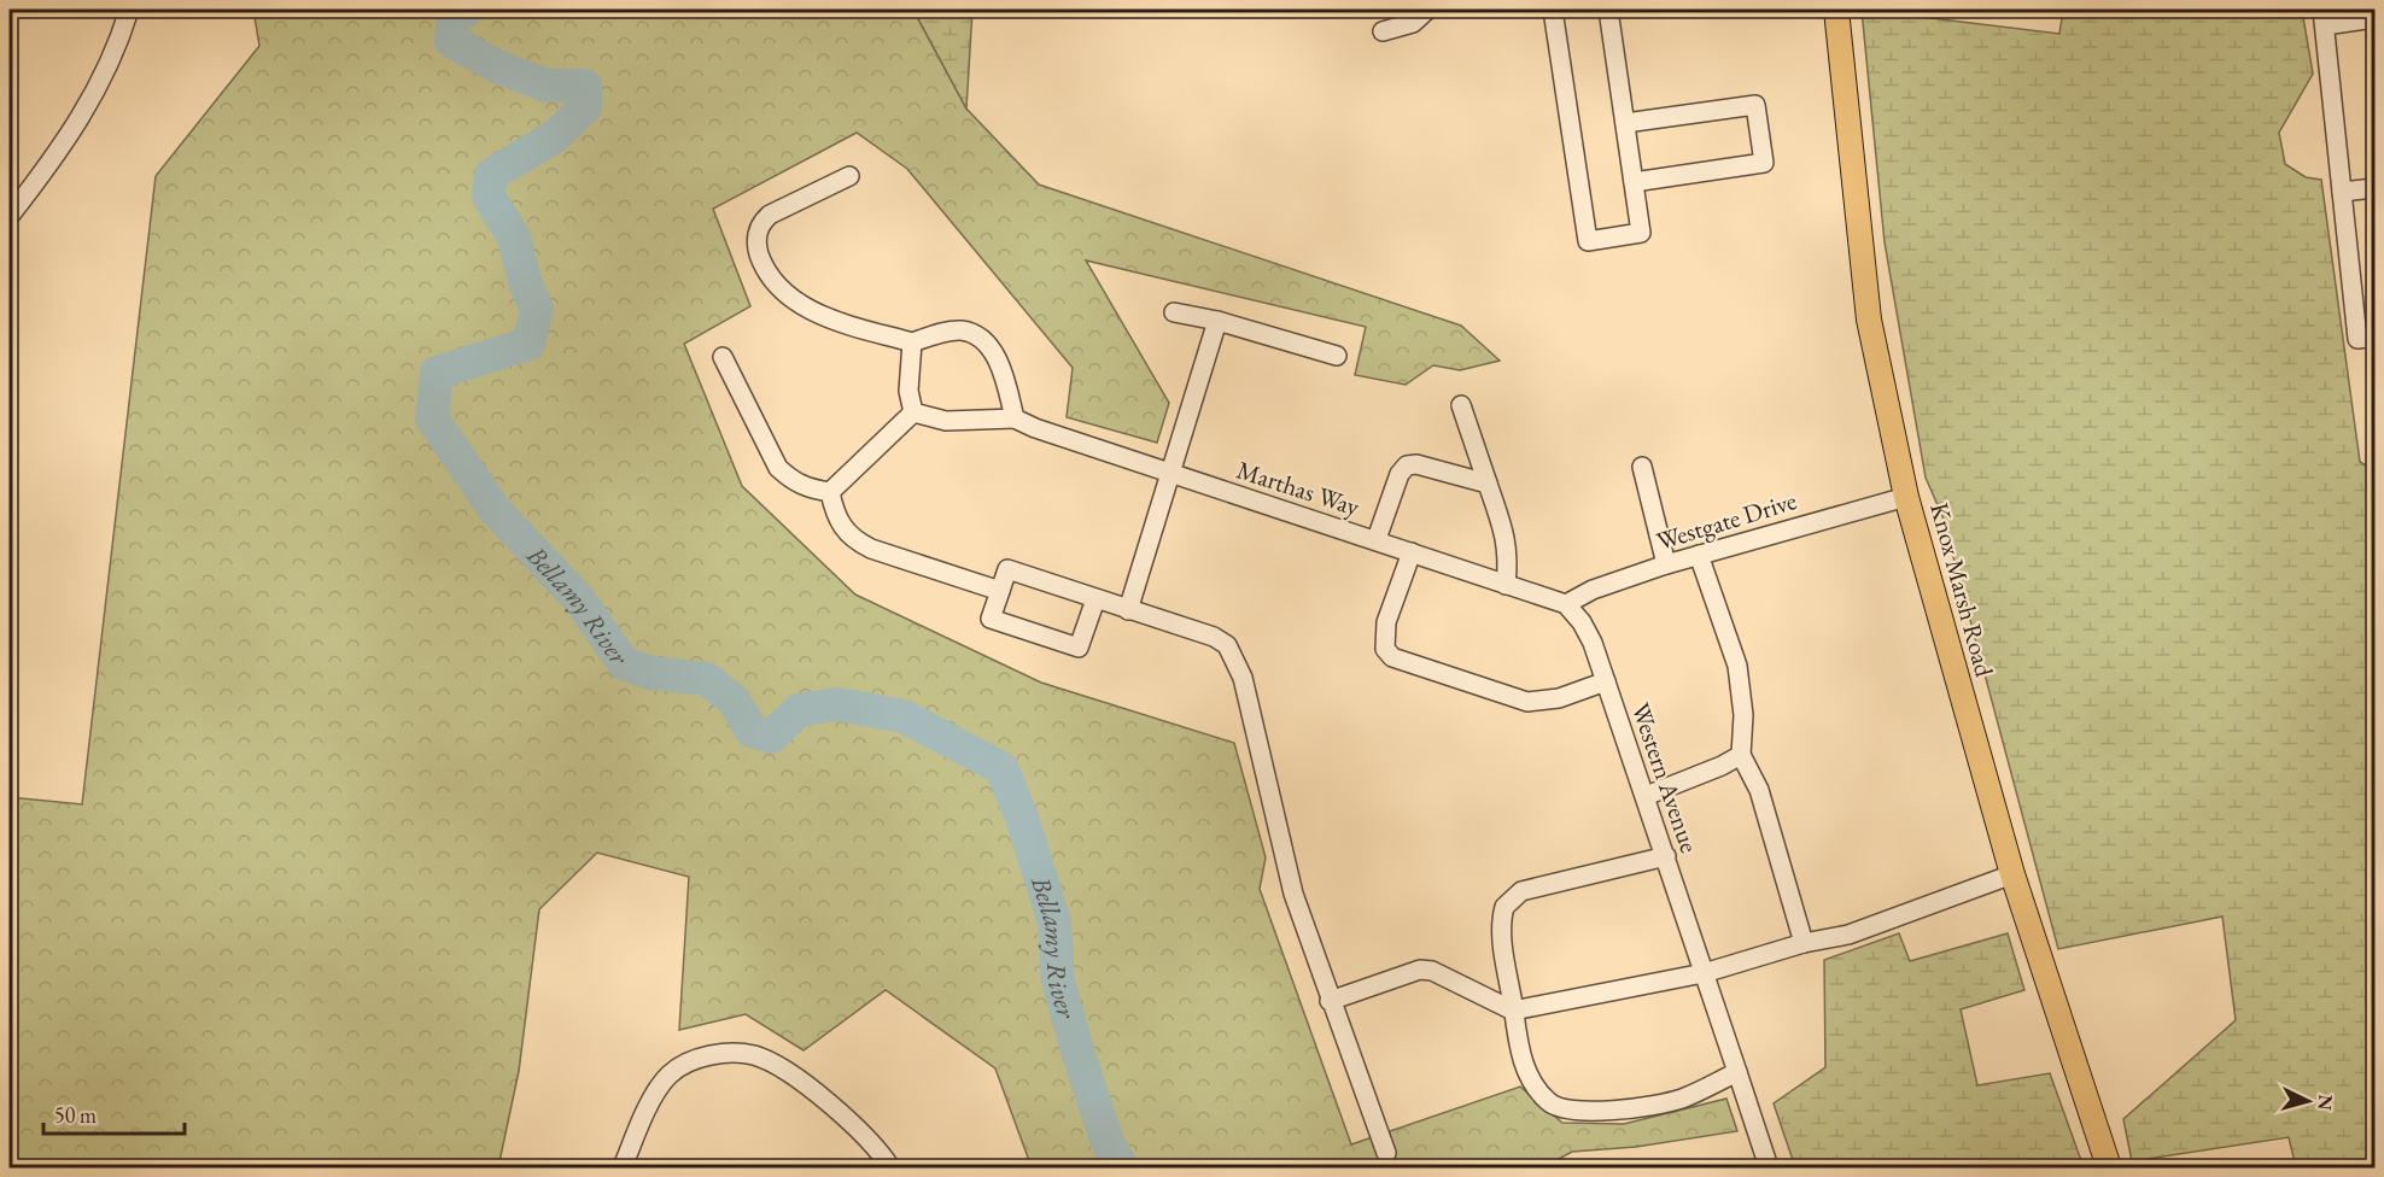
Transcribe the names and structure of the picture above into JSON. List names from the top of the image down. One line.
{"streets":{"main road":["Knox Marsh Road"],"street":["Marthas Way","Westgate Drive","Western Avenue"]},"crossings":[["Marthas Way","Westgate Drive"],["Marthas Way","Western Avenue"],["Westgate Drive","Knox Marsh Road"],["Westgate Drive","Western Avenue"]],"water":["Bellamy River"],"scale_bar":"50 m","north":"right"}
